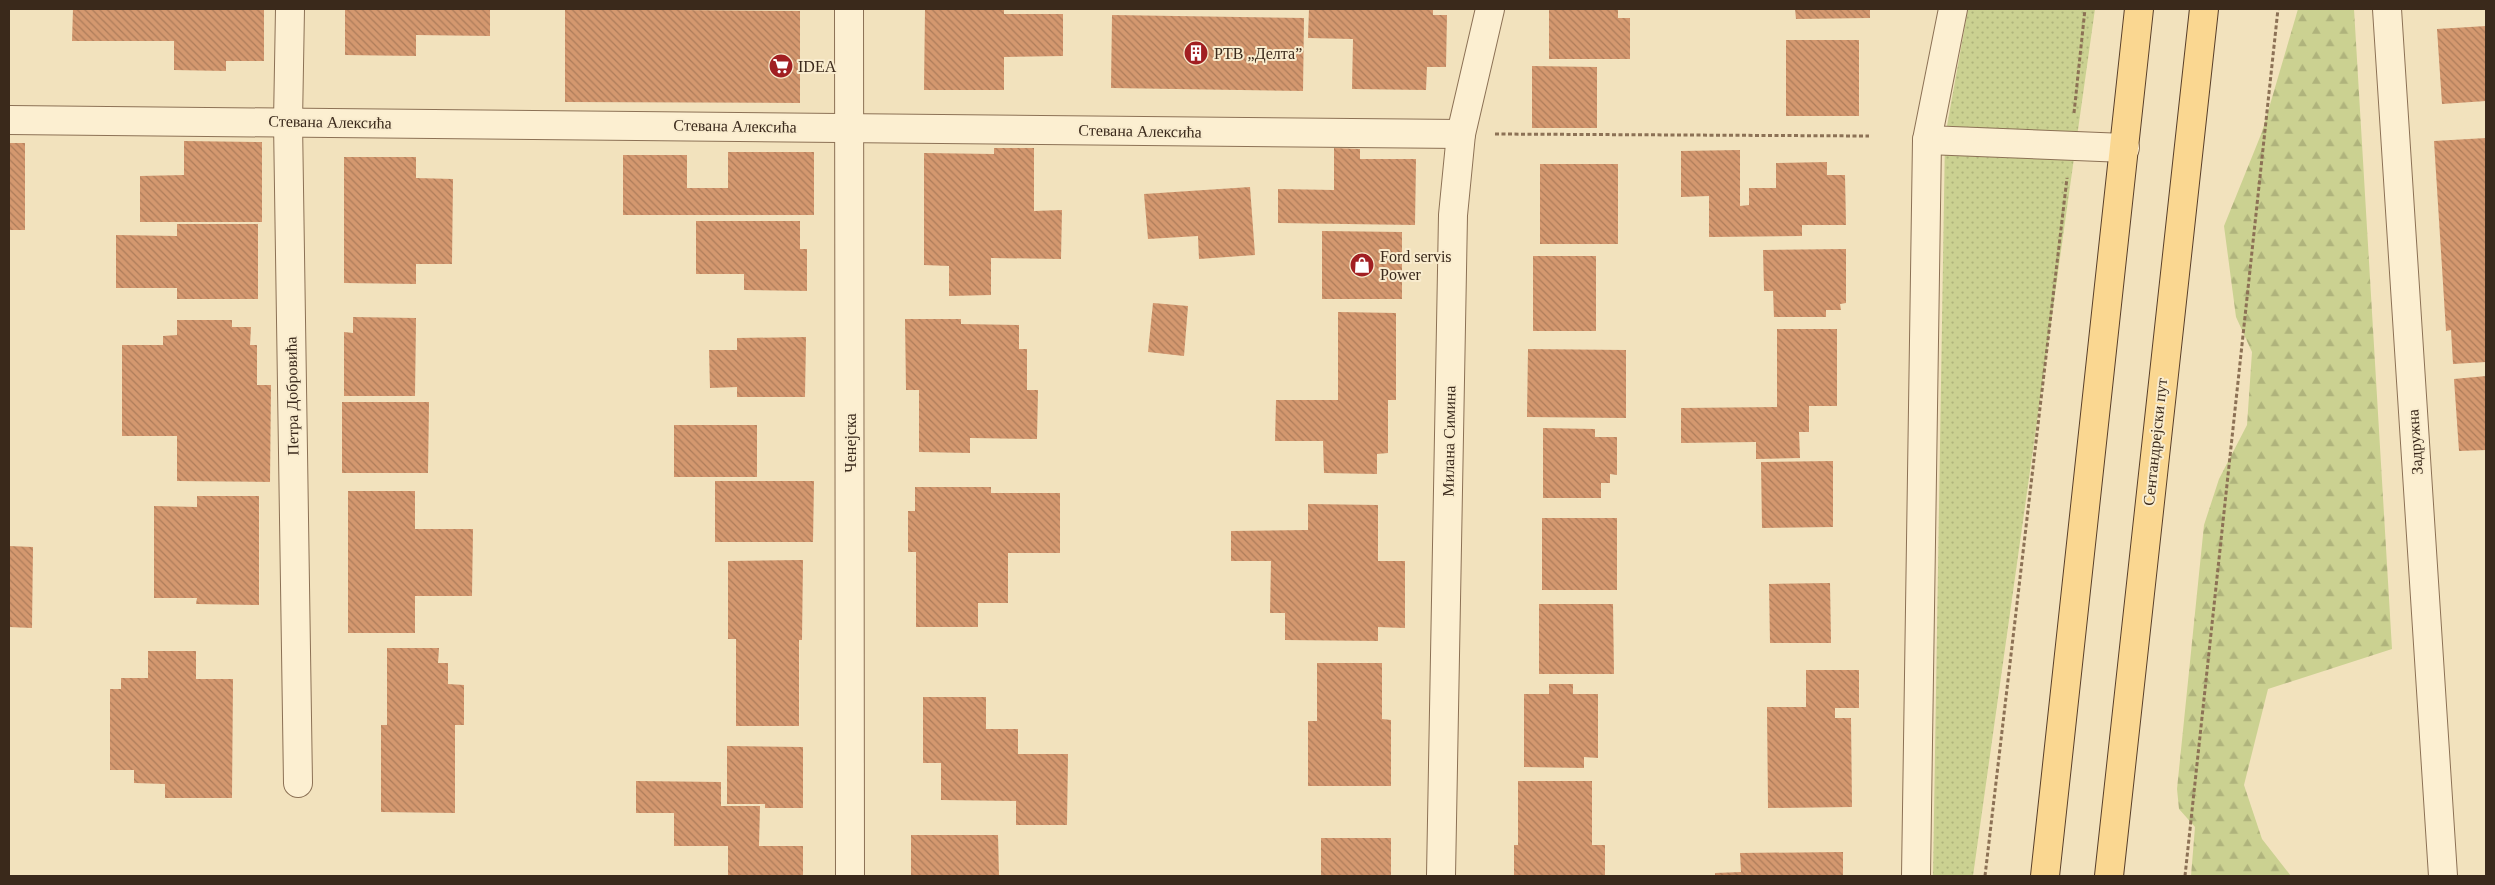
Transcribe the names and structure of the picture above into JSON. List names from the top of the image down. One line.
{"streets":{"main road":["Сентандрејски пут"],"street":["Стевана Алексића","Петра Добровића","Милана Симина","Задружна","Ченејска"]},"crossings":[["Стевана Алексића","Петра Добровића"],["Стевана Алексића","Милана Симина"],["Стевана Алексића","Ченејска"]],"places":{"building":["РТВ „Делта”"],"supermarket":["IDEA"],"shop":["Ford servis Power"]}}
